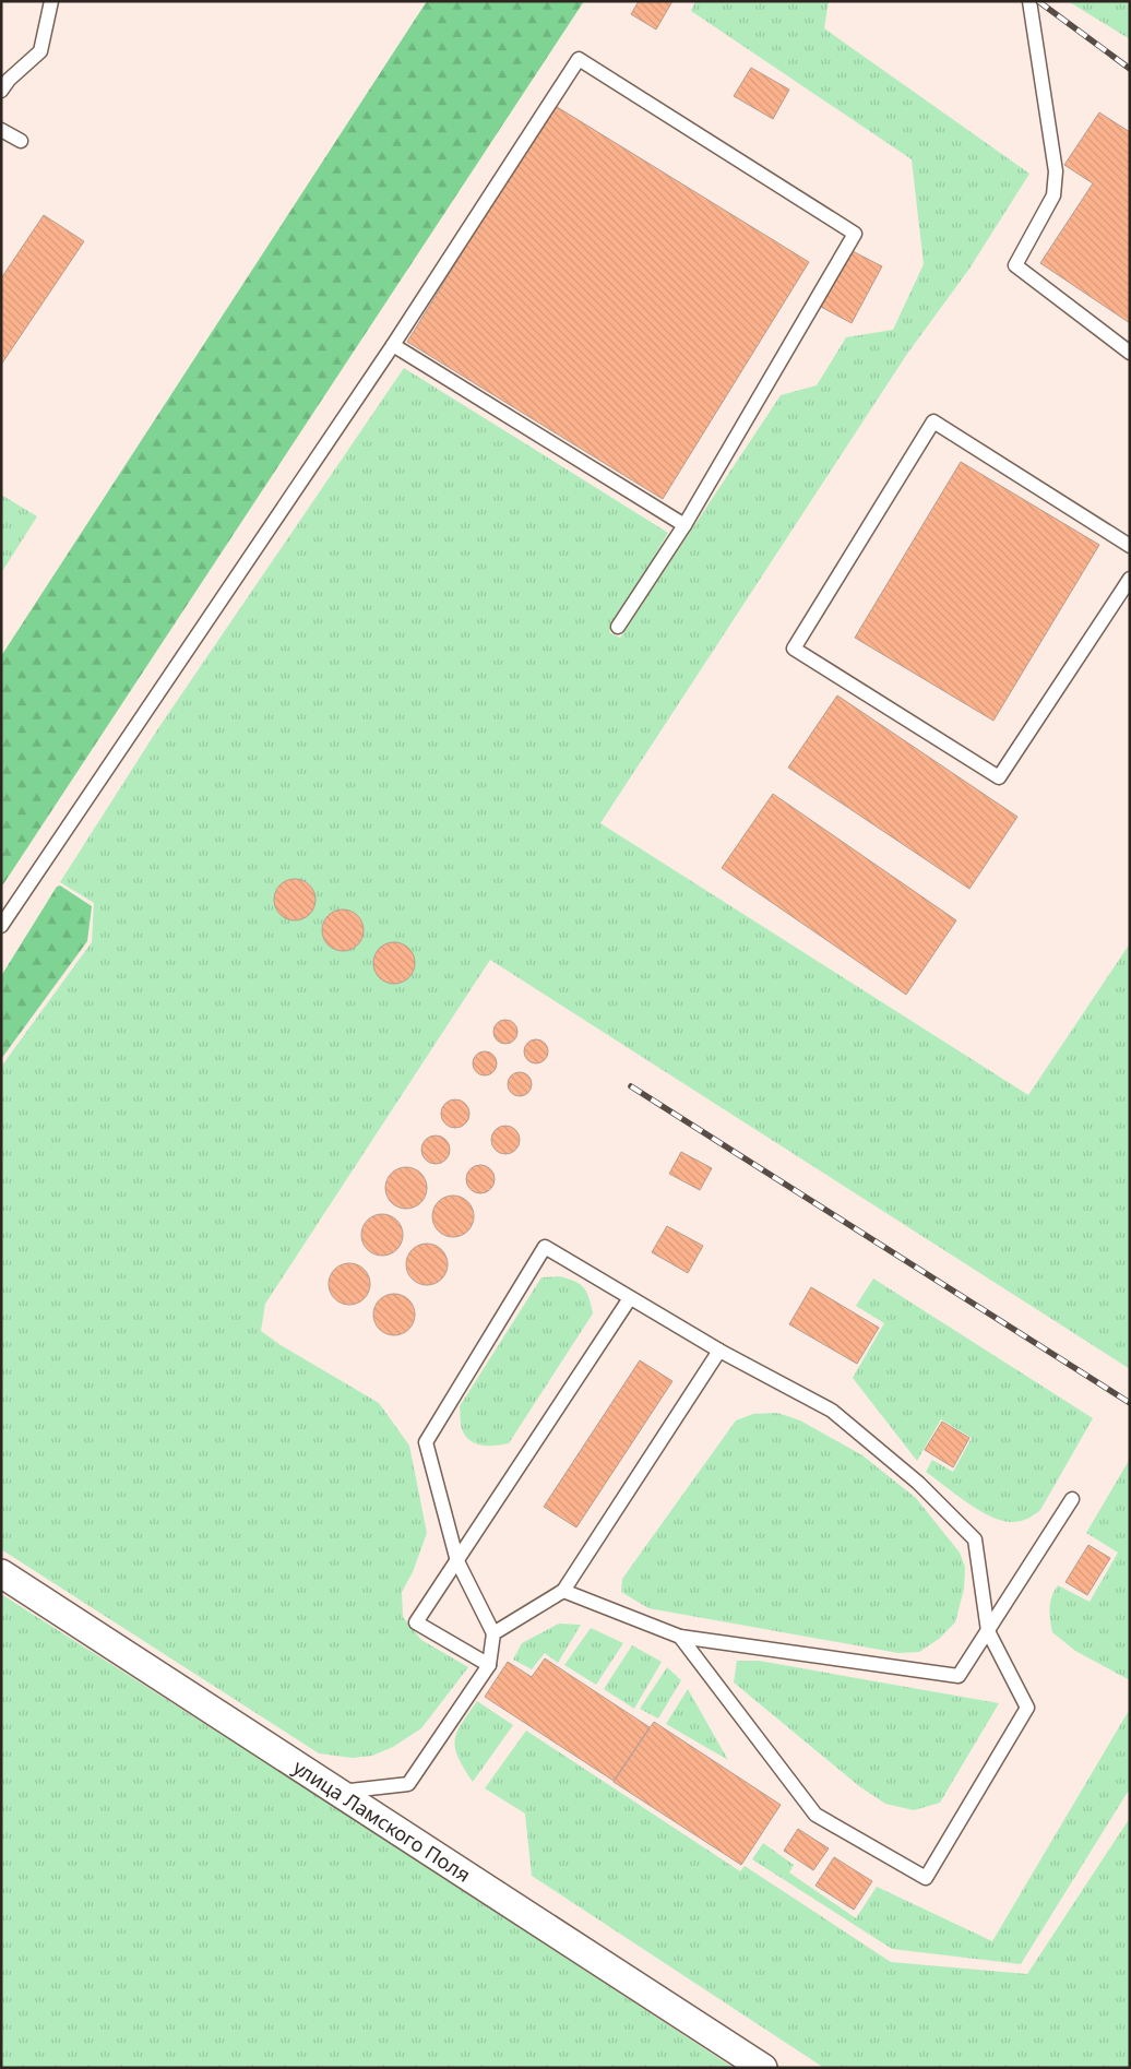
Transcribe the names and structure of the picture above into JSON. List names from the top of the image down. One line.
{"streets":{"street":["улица Ламского Поля"]}}
